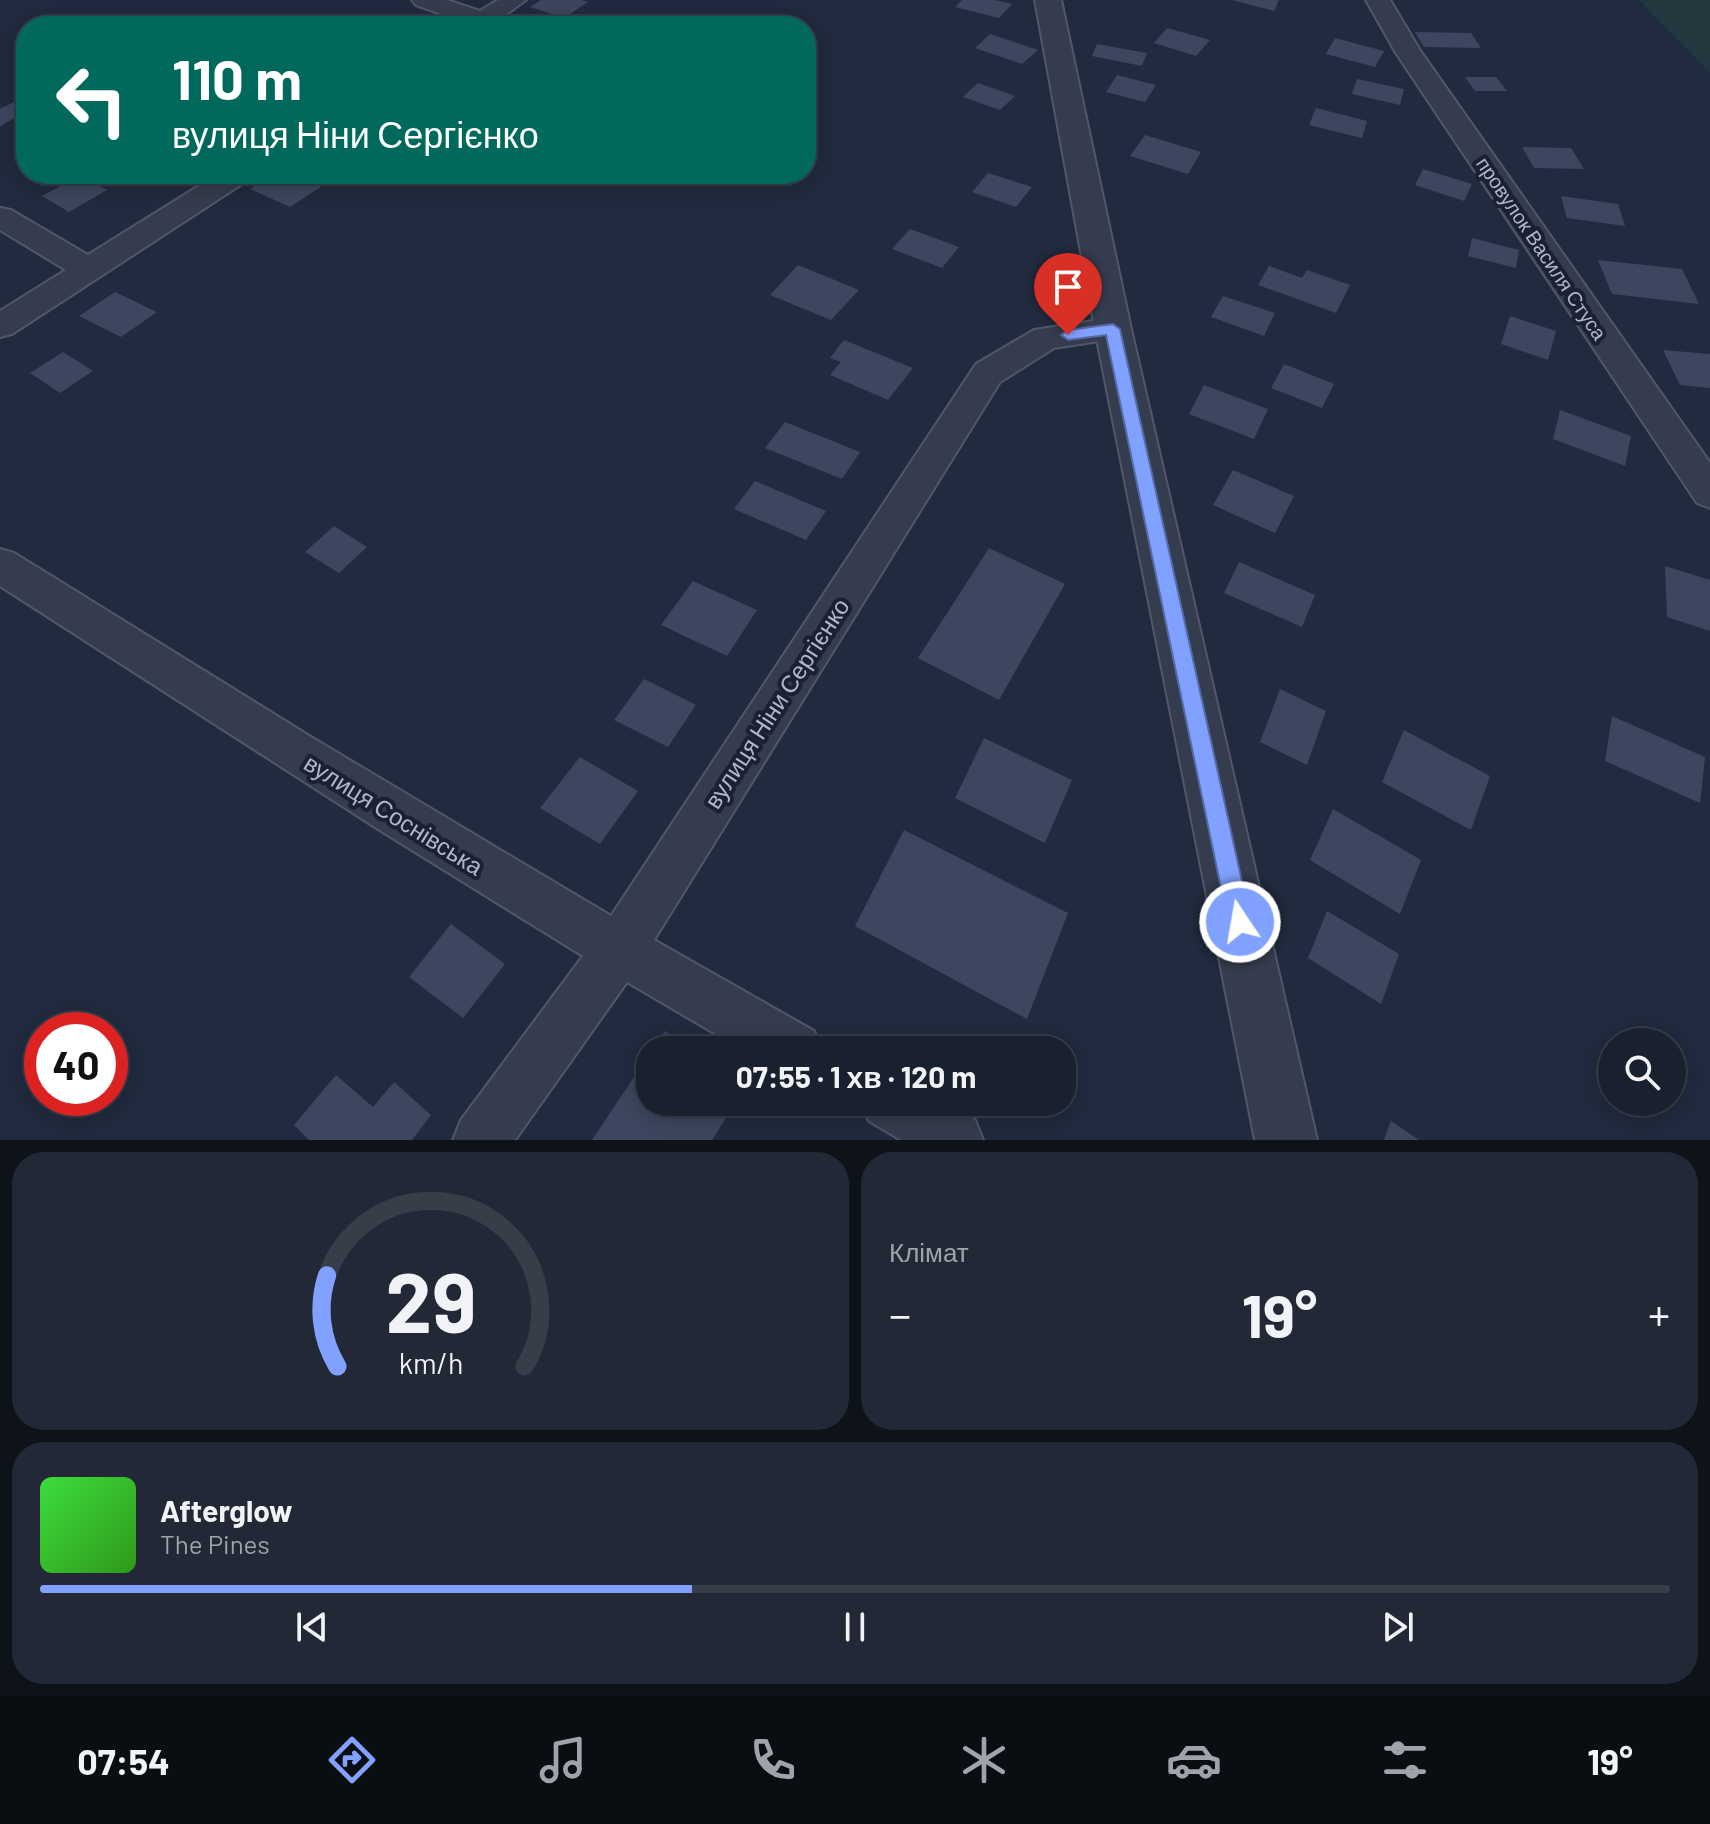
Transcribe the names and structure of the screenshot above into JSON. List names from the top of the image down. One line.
{"streets":{"street":["провулок Василя Стуса","вулиця Ніни Сергієнко","вулиця Соснівська"]},"crossings":[["вулиця Ніни Сергієнко","вулиця Соснівська"]],"page":{"turn":["110 m","вулиця Ніни Сергієнко"],"limit":"40","trip":"07:55 · 1 хв · 120 m","tile":"Клімат","heat":["−","19°","+"],"song":["Afterglow","The Pines"],"tabs":["07:54","19°"],"gauge":["29","km/h"]}}
